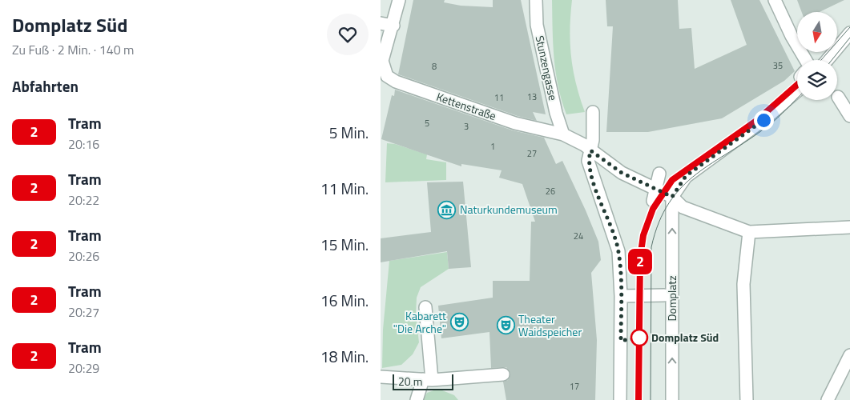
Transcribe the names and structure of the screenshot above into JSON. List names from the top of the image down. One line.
{"streets":{"street":["Stunzengasse","Kettenstraße","Domplatz"]},"crossings":[["Stunzengasse","Kettenstraße"]],"places":{"museum":["Naturkundemuseum"],"theatre":["Kabarett \"Die Arche\"","Theater Waidspeicher"],"other":["Domplatz Süd"]},"lines":["tram line 2"],"house_numbers":["35","8","13","11","5","3","1","27","26","24","17"],"scale_bar":"20 m","north":"bottom","page":{"heading":[["Domplatz Süd","Zu Fuß · 2 Min. · 140 m"],"Abfahrten"],"on_map":"2","list":[{"mark":"2","name":"Tram","note":"20:16","value":"5 Min."},{"mark":"2","name":"Tram","note":"20:22","value":"11 Min."},{"mark":"2","name":"Tram","note":"20:26","value":"15 Min."},{"mark":"2","name":"Tram","note":"20:27","value":"16 Min."},{"mark":"2","name":"Tram","note":"20:29","value":"18 Min."}],"scale":"20 m"}}
